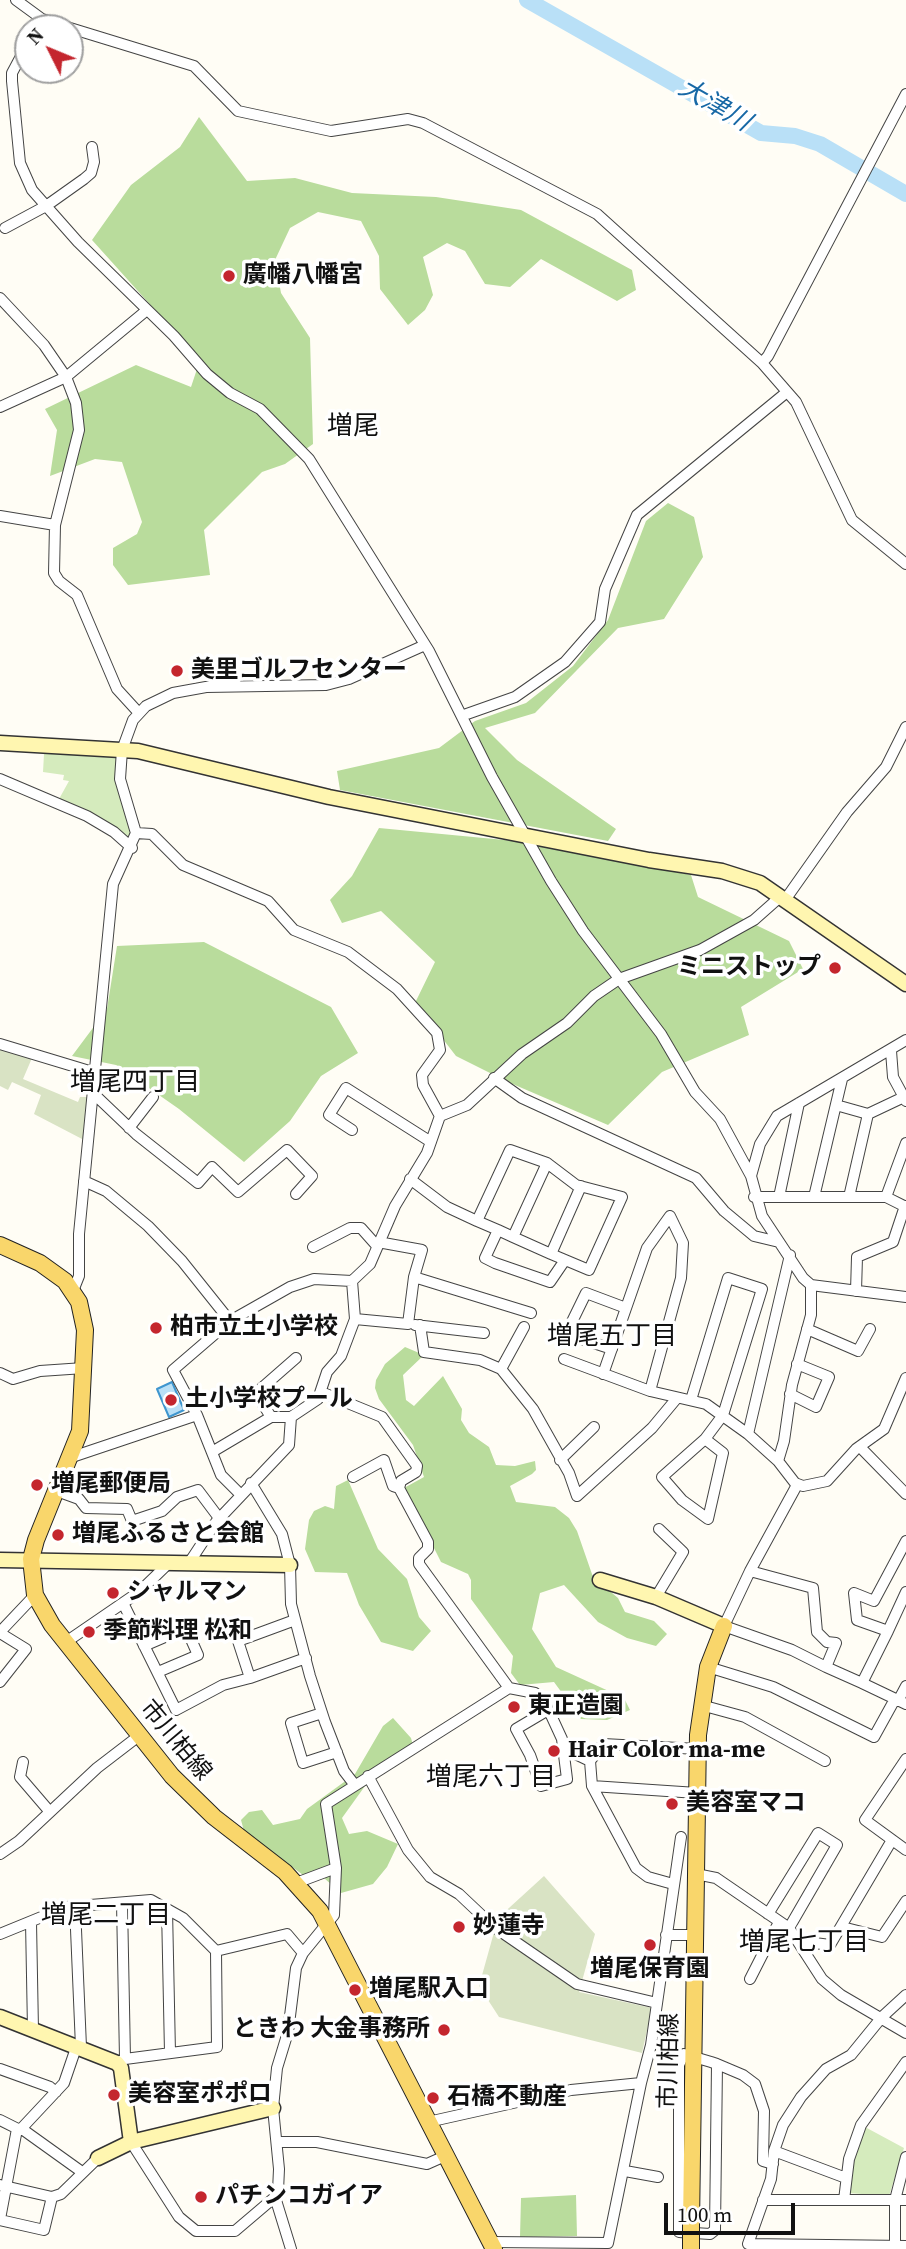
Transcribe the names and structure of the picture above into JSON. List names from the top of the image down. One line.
{"streets":{"main road":["市川柏線"]},"districts":["増尾","増尾四丁目","増尾五丁目","増尾六丁目","増尾二丁目","増尾七丁目"],"water":["大津川"],"places":["廣幡八幡宮","美里ゴルフセンター","ミニストップ","柏市立土小学校","土小学校プール","増尾郵便局","増尾ふるさと会館","シャルマン","季節料理 松和","東正造園","Hair Color ma-me","美容室マコ","妙蓮寺","増尾保育園","増尾駅入口","ときわ 大金事務所","美容室ポポロ","石橋不動産","パチンコガイア"],"scale_bar":"100 m","north":"top left"}
